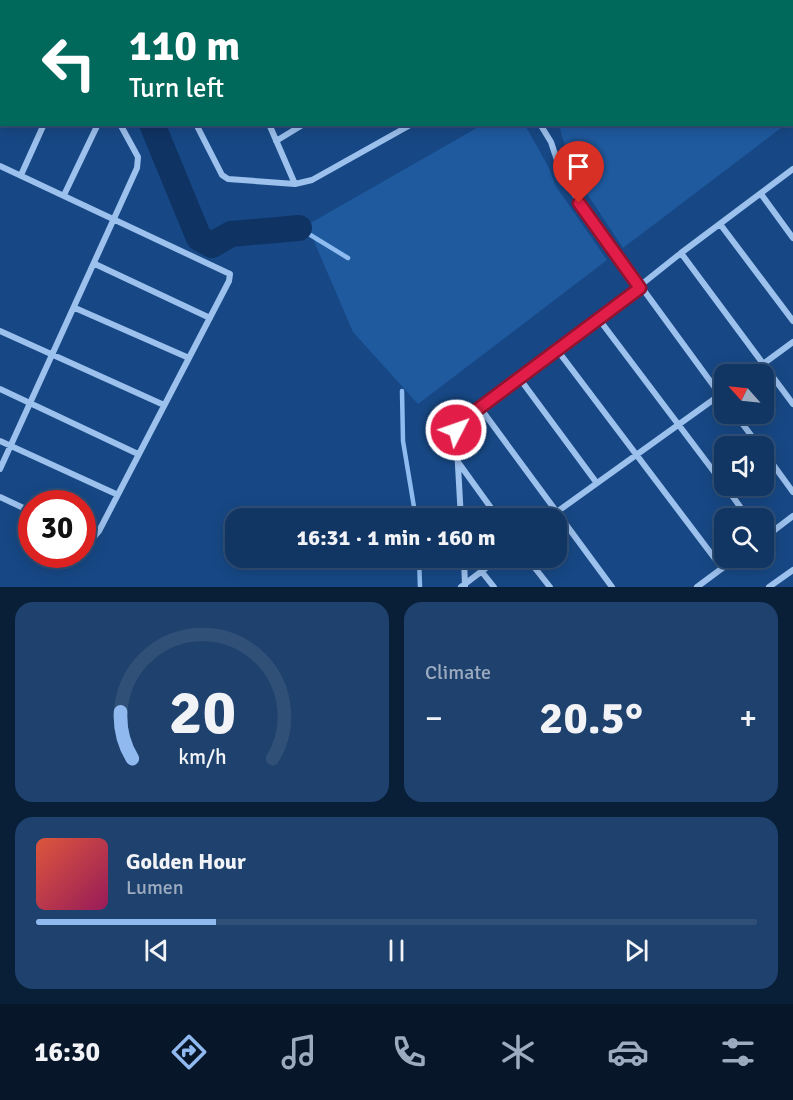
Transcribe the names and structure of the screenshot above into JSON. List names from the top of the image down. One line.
{"north":"top left","page":{"turn":["110 m","Turn left"],"limit":"30","trip":"16:31 · 1 min · 160 m","tile":"Climate","heat":["−","20.5°","+"],"song":["Golden Hour","Lumen"],"tabs":"16:30","gauge":["20","km/h"]}}
